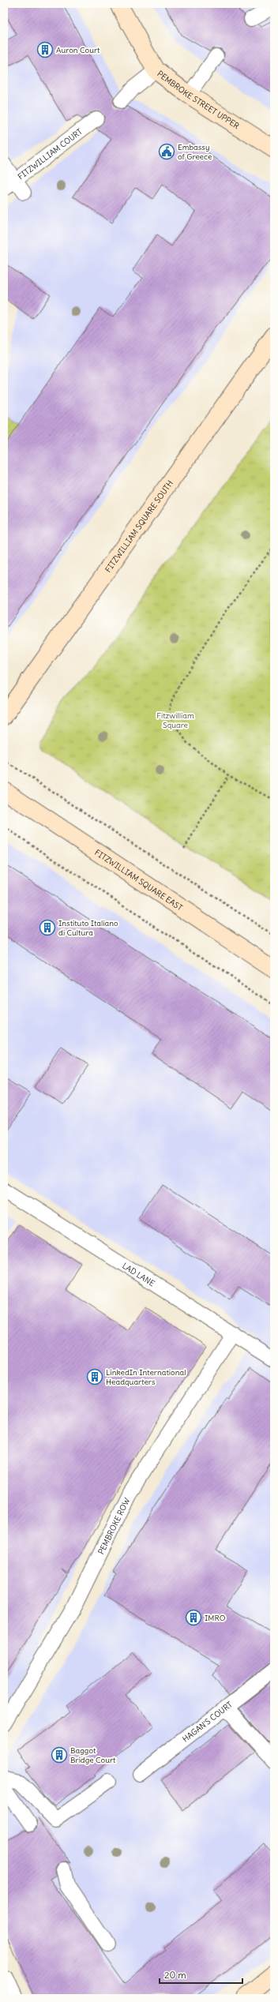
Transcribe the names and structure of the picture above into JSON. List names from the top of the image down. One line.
{"streets":{"street":["PEMBROKE STREET UPPER","FITZWILLIAM SQUARE SOUTH","FITZWILLIAM SQUARE EAST"],"lane":["FITZWILLIAM COURT","LAD LANE","PEMBROKE ROW","HAGAN'S COURT"]},"crossings":[["LAD LANE","PEMBROKE ROW"]],"parks":["Fitzwilliam Square"],"places":{"building":["Auron Court","Instituto Italiano di Cultura","LinkedIn International Headquarters","IMRO","Baggot Bridge Court"],"public building":["Embassy of Greece"]},"scale_bar":"20 m"}
